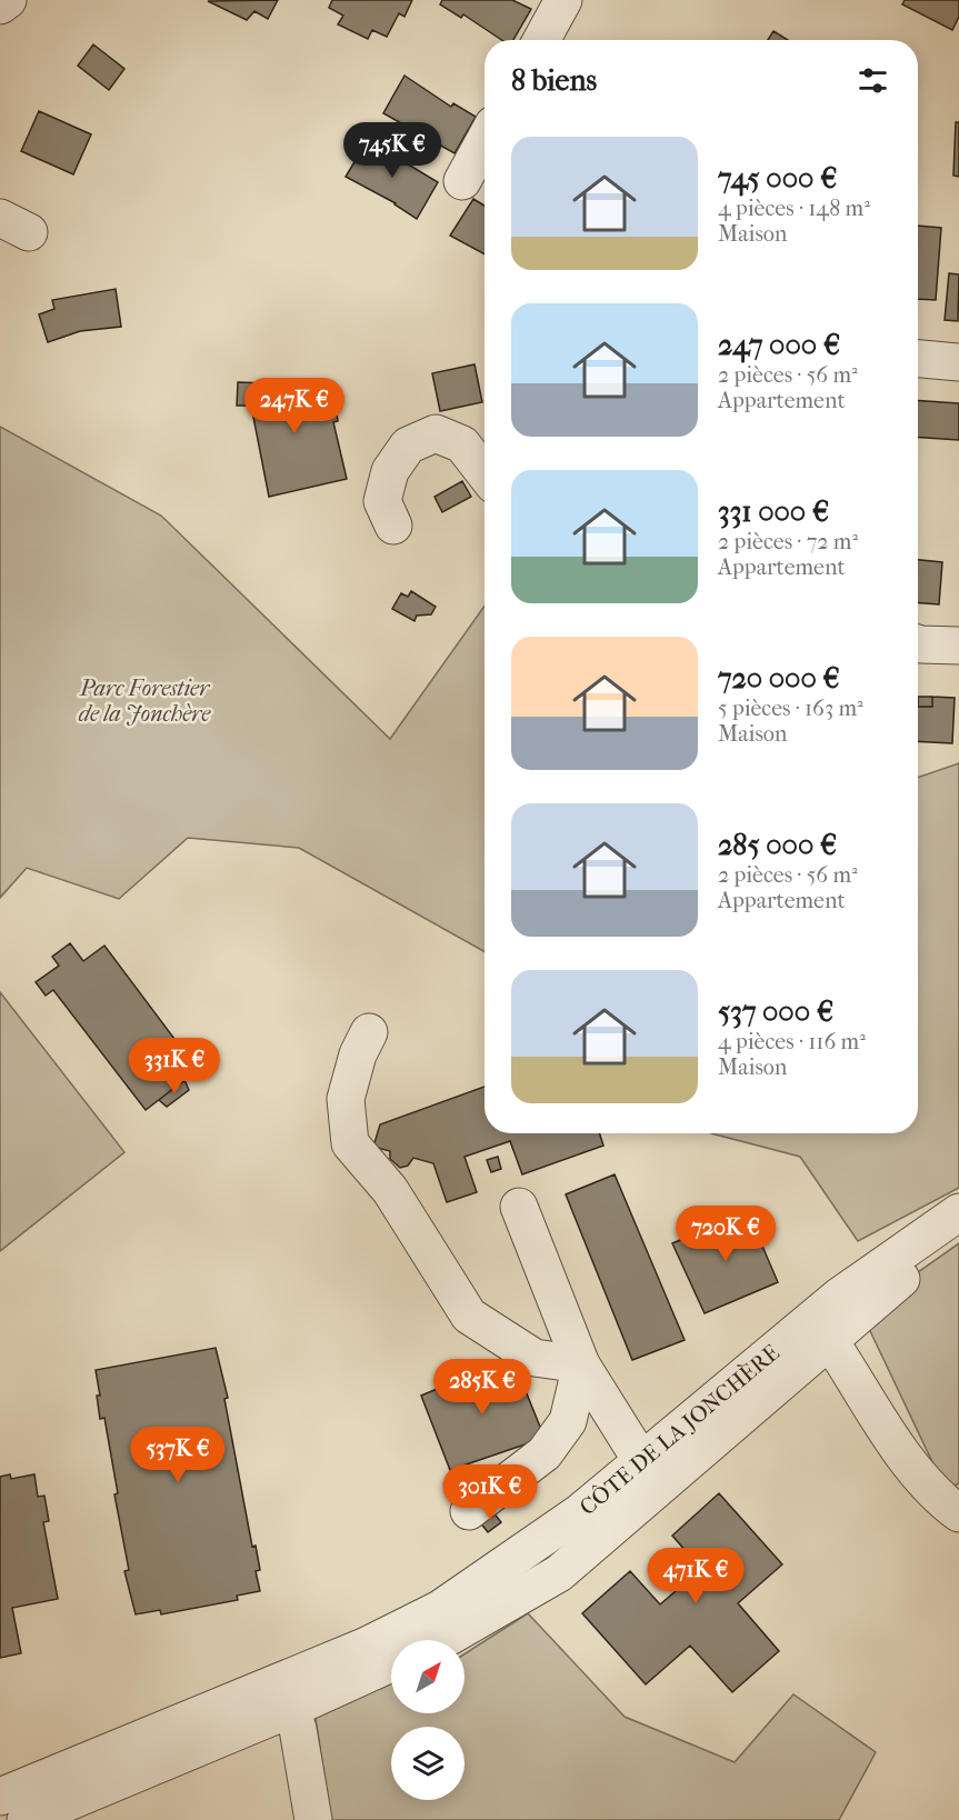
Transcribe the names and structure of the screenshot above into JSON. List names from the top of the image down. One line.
{"streets":{"street":["CÔTE DE LA JONCHÈRE"]},"parks":["Parc Forestier de la Jonchère"],"north":"top right","page":{"heading":"8 biens","list":[{"name":"745 000 €","note":"4 pièces · 148 m² · Maison"},{"name":"247 000 €","note":"2 pièces · 56 m² · Appartement"},{"name":"331 000 €","note":"2 pièces · 72 m² · Appartement"},{"name":"720 000 €","note":"5 pièces · 163 m² · Maison"},{"name":"285 000 €","note":"2 pièces · 56 m² · Appartement"},{"name":"537 000 €","note":"4 pièces · 116 m² · Maison"}],"price":["745K €","247K €","331K €","720K €","285K €","537K €","301K €","471K €"]}}
